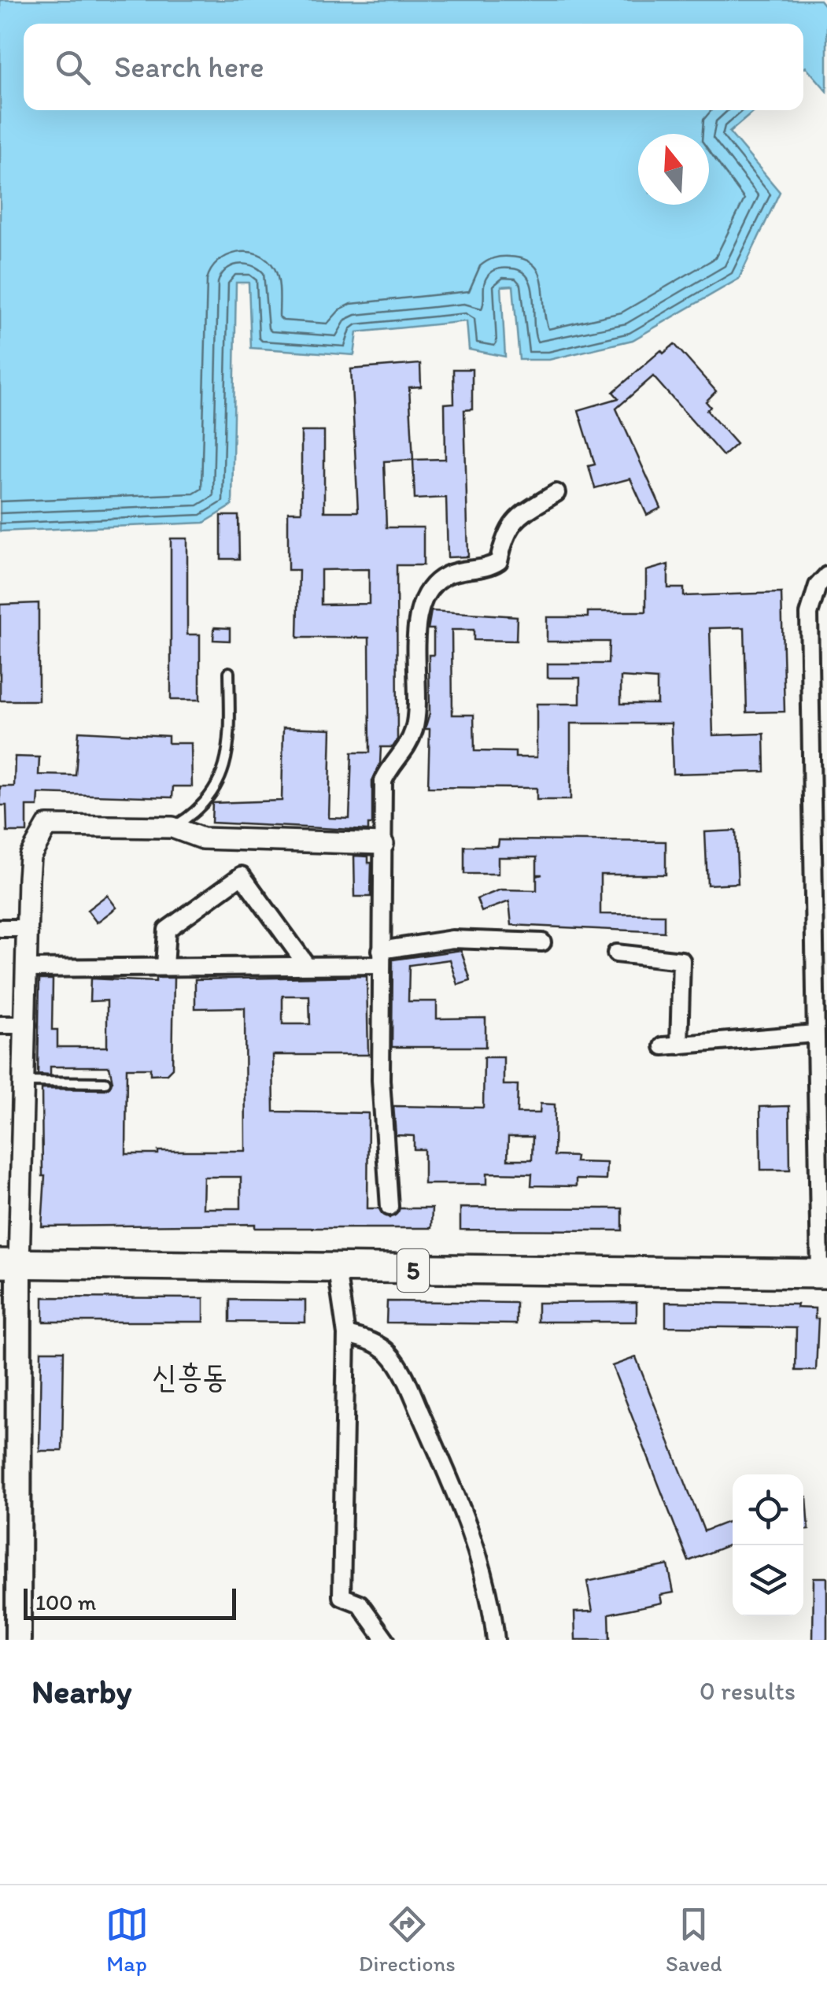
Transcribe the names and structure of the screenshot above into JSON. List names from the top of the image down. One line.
{"streets":{"highway":["5"]},"districts":["신흥동"],"scale_bar":"100 m","north":"top","page":{"search":"Search here","scale":"100 m","heading":["Nearby","0 results"],"nav":["Map","Directions","Saved"]}}
